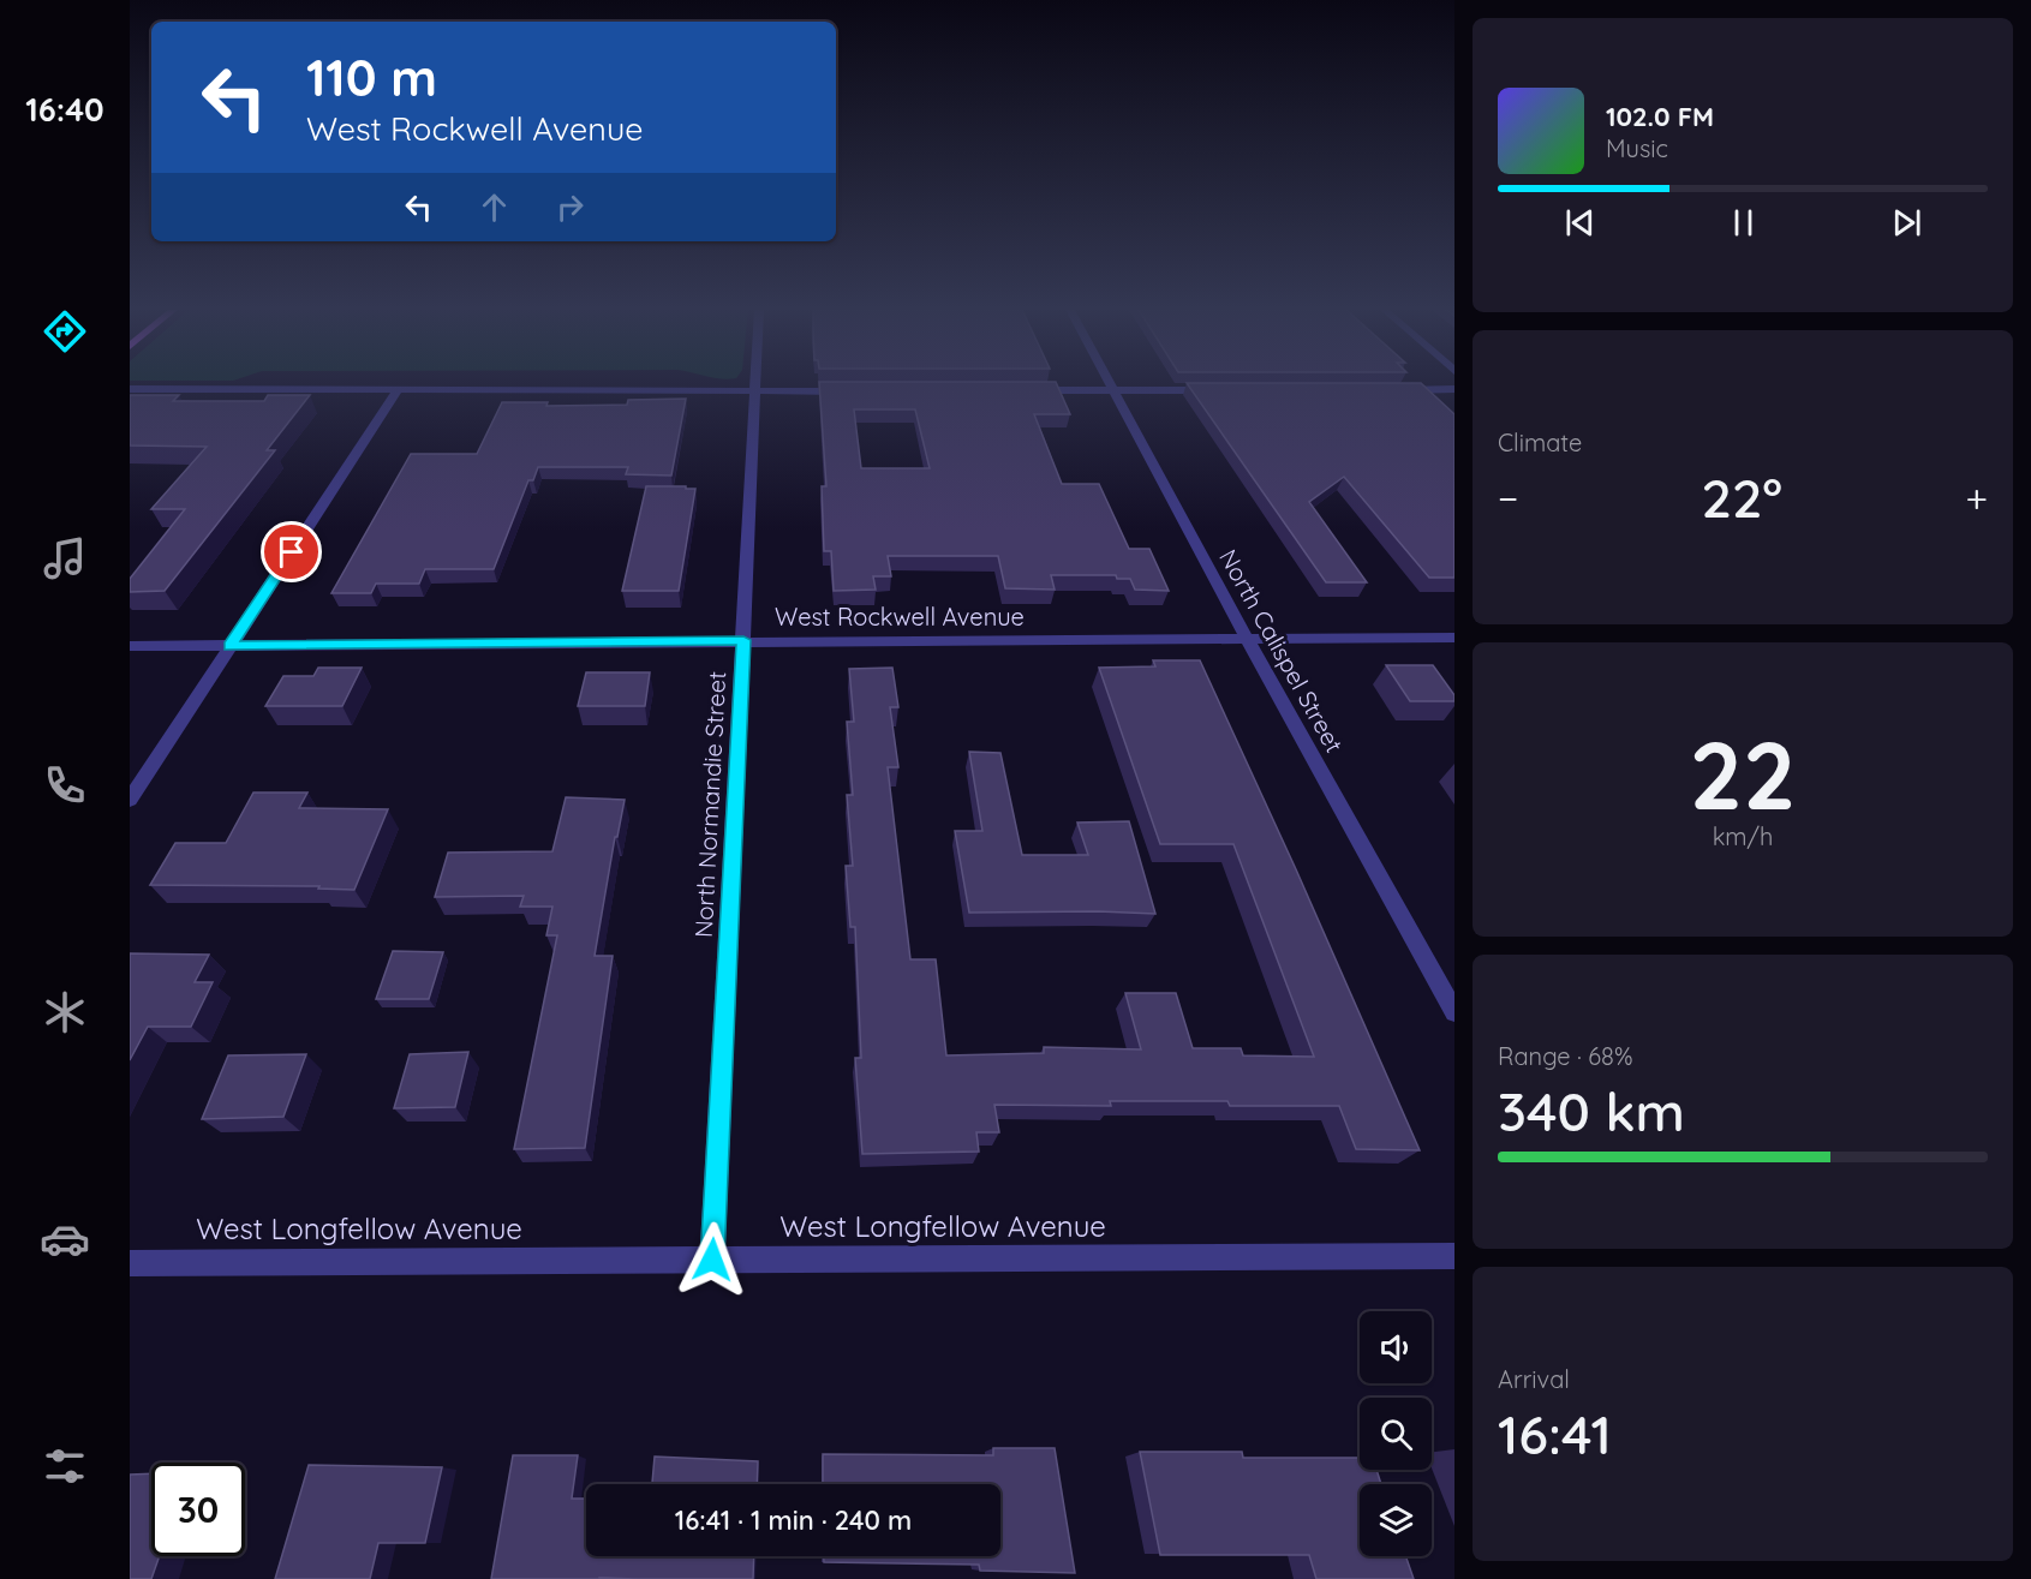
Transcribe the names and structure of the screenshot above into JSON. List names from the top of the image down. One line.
{"streets":{"street":["West Rockwell Avenue","North Calispel Street","North Normandie Street","West Longfellow Avenue"]},"crossings":[["West Rockwell Avenue","North Calispel Street"],["West Rockwell Avenue","North Normandie Street"],["North Normandie Street","West Longfellow Avenue"]],"page":{"tabs":"16:40","turn":["110 m","West Rockwell Avenue"],"song":["102.0 FM","Music"],"tile":["Climate",["22","km/h"],["Range · 68%","340 km"],["Arrival","16:41"]],"heat":["−","22°","+"],"limit":"30","trip":"16:41 · 1 min · 240 m"}}
